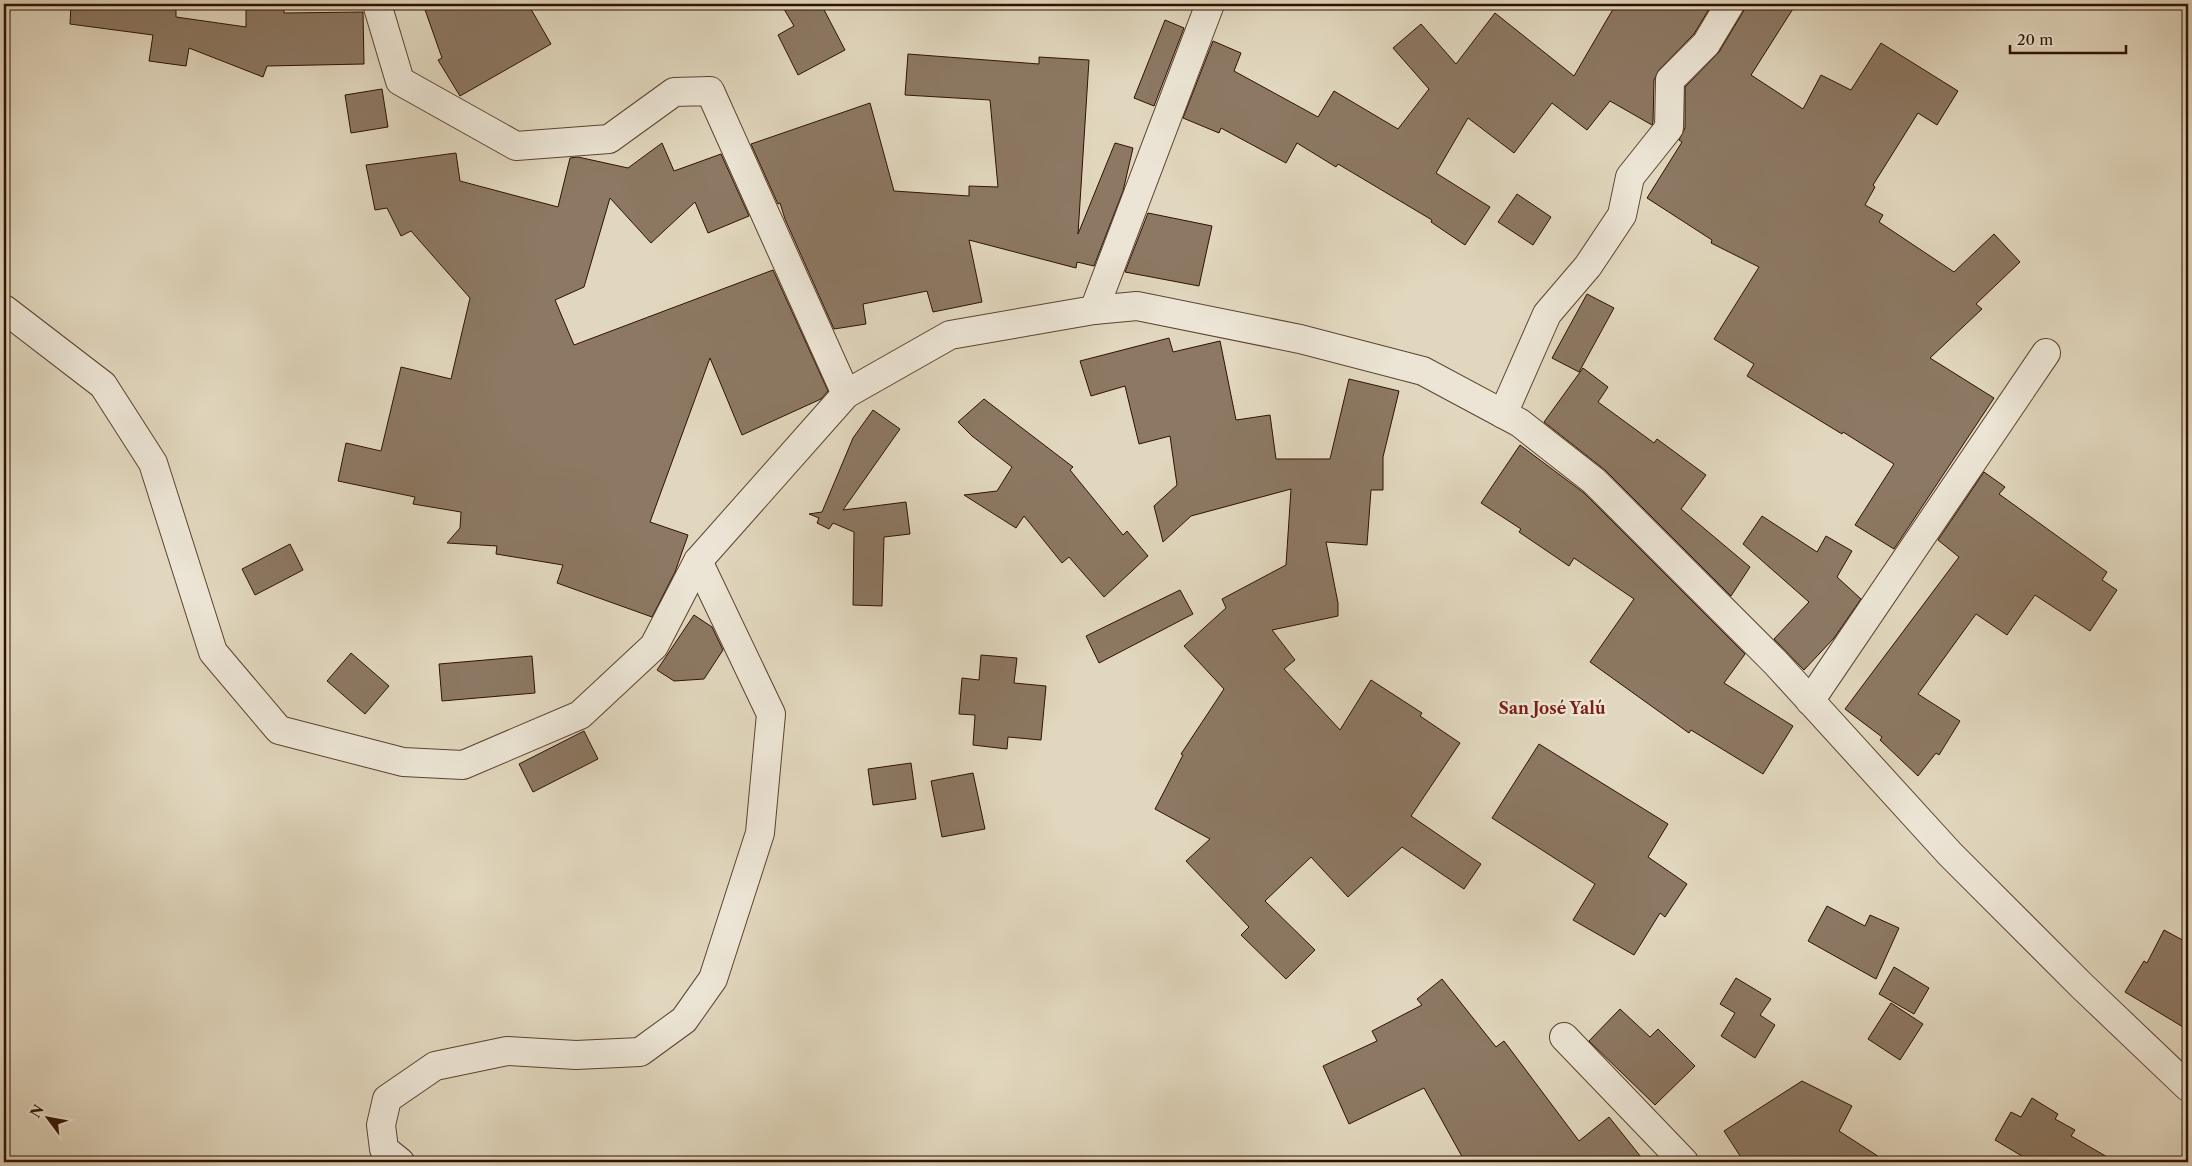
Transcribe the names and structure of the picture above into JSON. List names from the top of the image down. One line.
{"districts":["San José Yalú"],"scale_bar":"20 m","north":"top left"}
